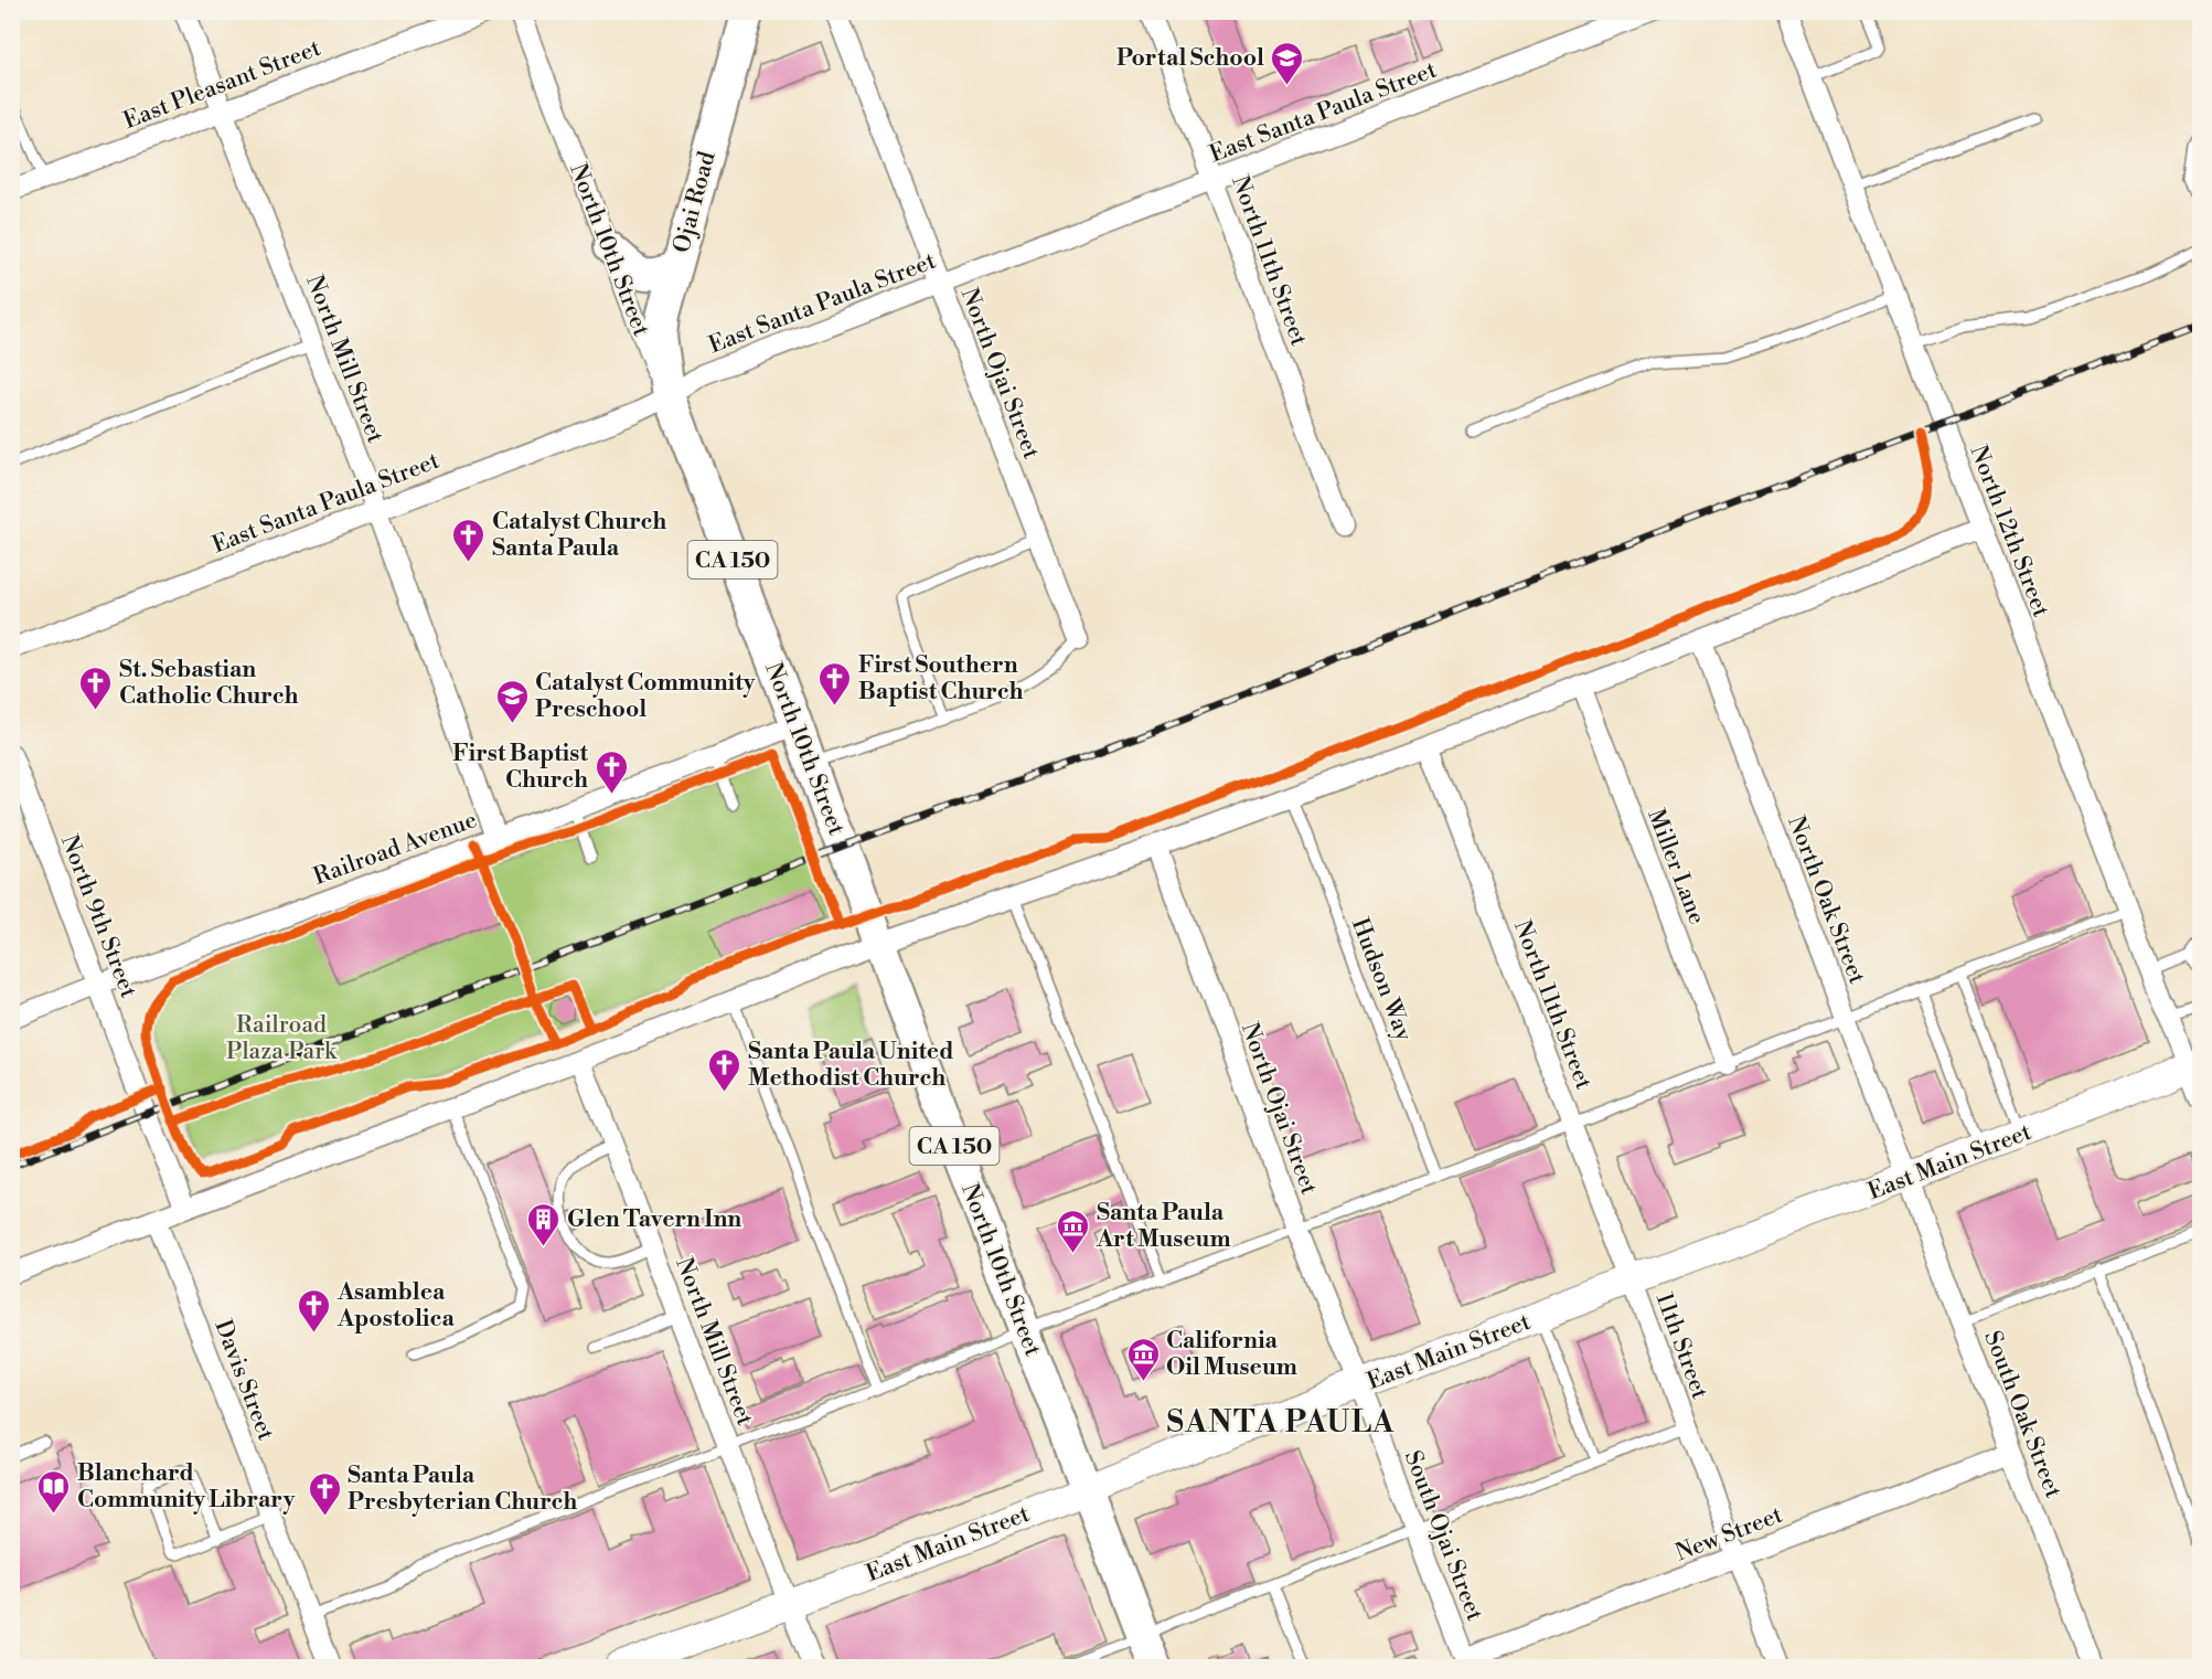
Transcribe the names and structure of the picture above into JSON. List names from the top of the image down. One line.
{"streets":{"main road":["Ojai Road","North 10th Street","CA 150"],"street":["East Pleasant Street","East Santa Paula Street","North 11th Street","North Mill Street","North Ojai Street","North 12th Street","Railroad Avenue","Miller Lane","North Oak Street","North 9th Street","East Main Street","11th Street","Davis Street","South Oak Street","New Street","South Ojai Street"],"lane":["Hudson Way"]},"crossings":[["East Pleasant Street","North Mill Street"],["East Santa Paula Street","Ojai Road"],["East Santa Paula Street","North 10th Street"],["East Santa Paula Street","North 11th Street"],["East Santa Paula Street","North Mill Street"],["East Santa Paula Street","North Ojai Street"],["Ojai Road","North 10th Street"],["North 10th Street","CA 150"],["North 10th Street","Railroad Avenue"],["North 10th Street","East Main Street"],["North 11th Street","East Main Street"],["North 11th Street","11th Street"],["North Mill Street","Railroad Avenue"],["North Mill Street","East Main Street"],["North Ojai Street","East Main Street"],["North Ojai Street","South Ojai Street"],["North 12th Street","East Main Street"],["CA 150","East Main Street"],["Railroad Avenue","North 9th Street"],["North Oak Street","East Main Street"],["North Oak Street","South Oak Street"],["East Main Street","11th Street"],["East Main Street","South Oak Street"],["East Main Street","South Ojai Street"],["11th Street","New Street"],["South Oak Street","New Street"],["New Street","South Ojai Street"]],"districts":["SANTA PAULA"],"parks":["Railroad Plaza Park"],"places":{"school or university":["Portal School","Catalyst Community Preschool"],"church":["Catalyst Church Santa Paula","First Southern Baptist Church","St. Sebastian Catholic Church","First Baptist Church","Santa Paula United Methodist Church","Asamblea Apostolica","Santa Paula Presbyterian Church"],"building":["Glen Tavern Inn"],"museum":["Santa Paula Art Museum","California Oil Museum"],"library":["Blanchard Community Library"]}}
